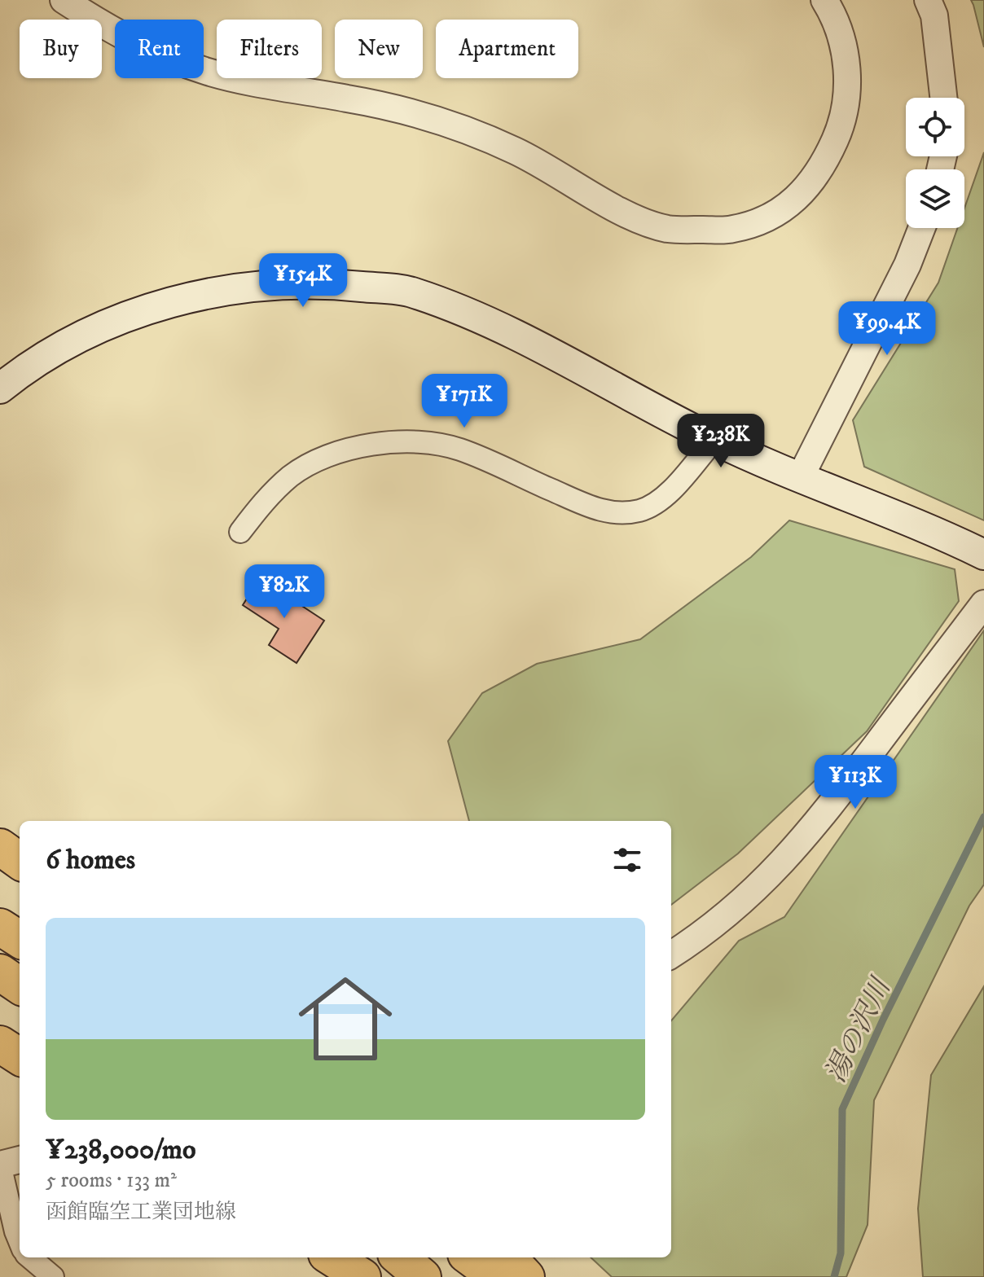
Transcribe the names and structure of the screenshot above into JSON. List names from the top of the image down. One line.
{"water":["湯の沢川"],"page":{"chip":["Buy","Rent","Filters","New","Apartment"],"price":["¥154K","¥99.4K","¥171K","¥238K","¥82K","¥113K"],"heading":"6 homes","list":[{"name":"¥238,000/mo","note":"5 rooms · 133 m² · 函館臨空工業団地線"}]}}
